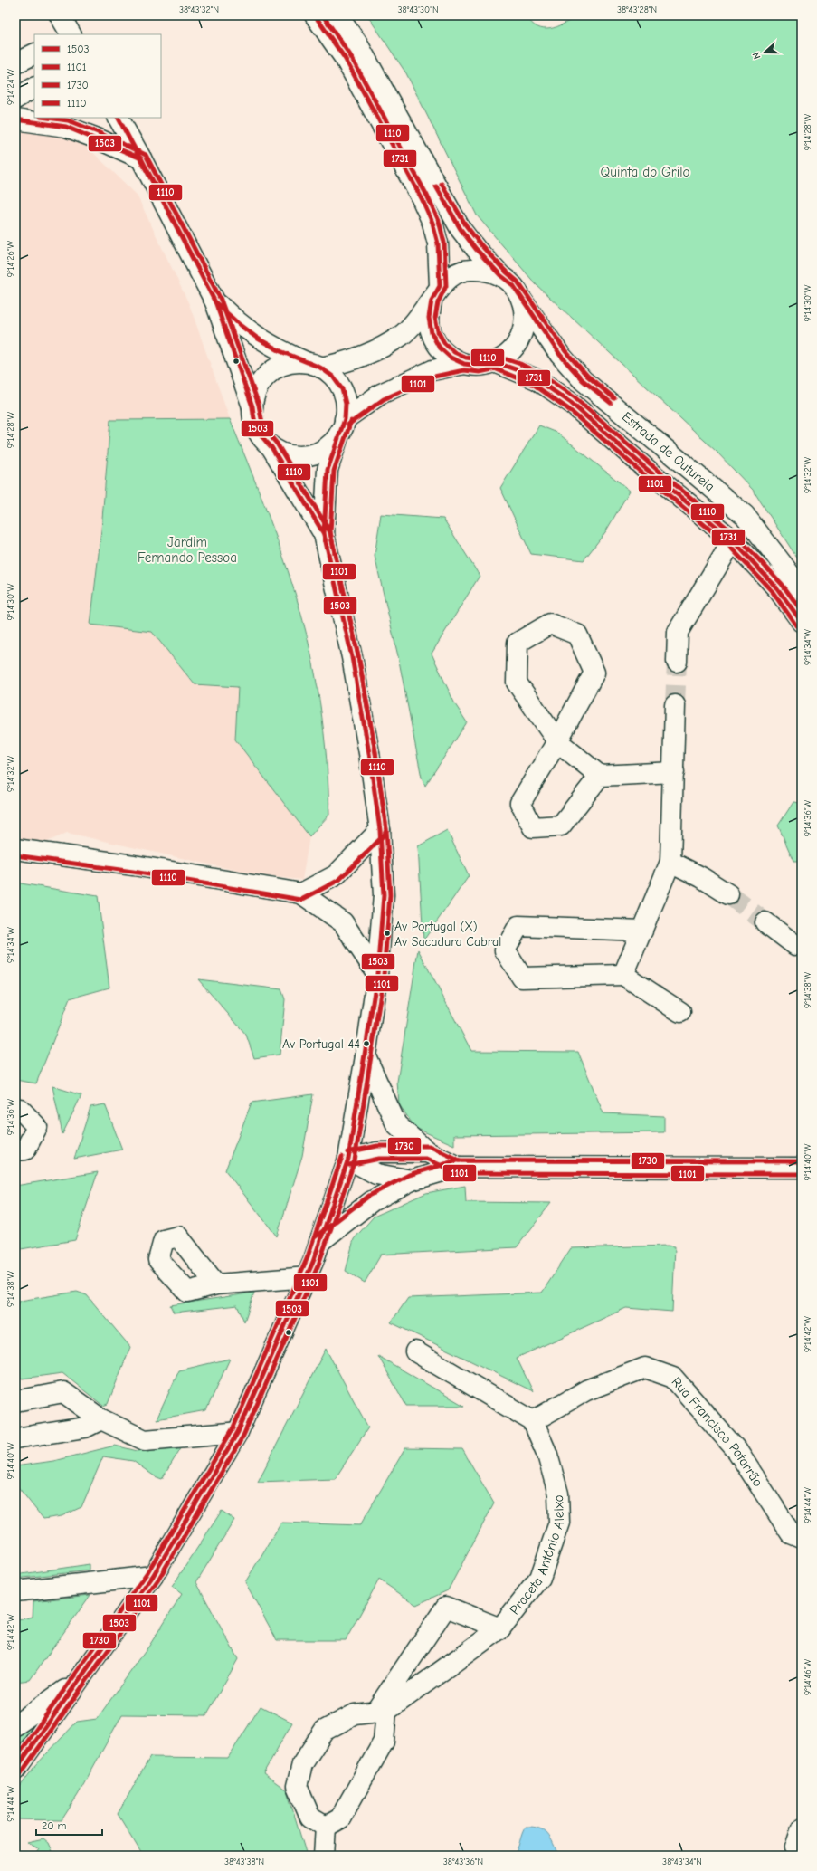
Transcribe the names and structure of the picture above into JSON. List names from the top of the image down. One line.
{"streets":{"street":["Estrada de Outurela","Rua Francisco Patarrão","Praceta António Aleixo"]},"crossings":[["Rua Francisco Patarrão","Praceta António Aleixo"]],"parks":["Quinta do Grilo","Jardim Fernando Pessoa"],"places":["Av Portugal (X) Av Sacadura Cabral","Av Portugal 44"],"lines":["transit line 1110","transit line 1731","transit line 1503","transit line 1101","transit line 1730"],"legend":["1503","1101","1730","1110"],"scale_bar":"20 m","north":"left","coordinates":["38°43'32\"N","38°43'30\"N","38°43'28\"N","9°14'24\"W","9°14'28\"W","9°14'26\"W","9°14'30\"W","9°14'32\"W","9°14'34\"W","9°14'36\"W","9°14'38\"W","9°14'40\"W","9°14'42\"W","9°14'44\"W","9°14'46\"W","38°43'38\"N","38°43'36\"N","38°43'34\"N"]}
